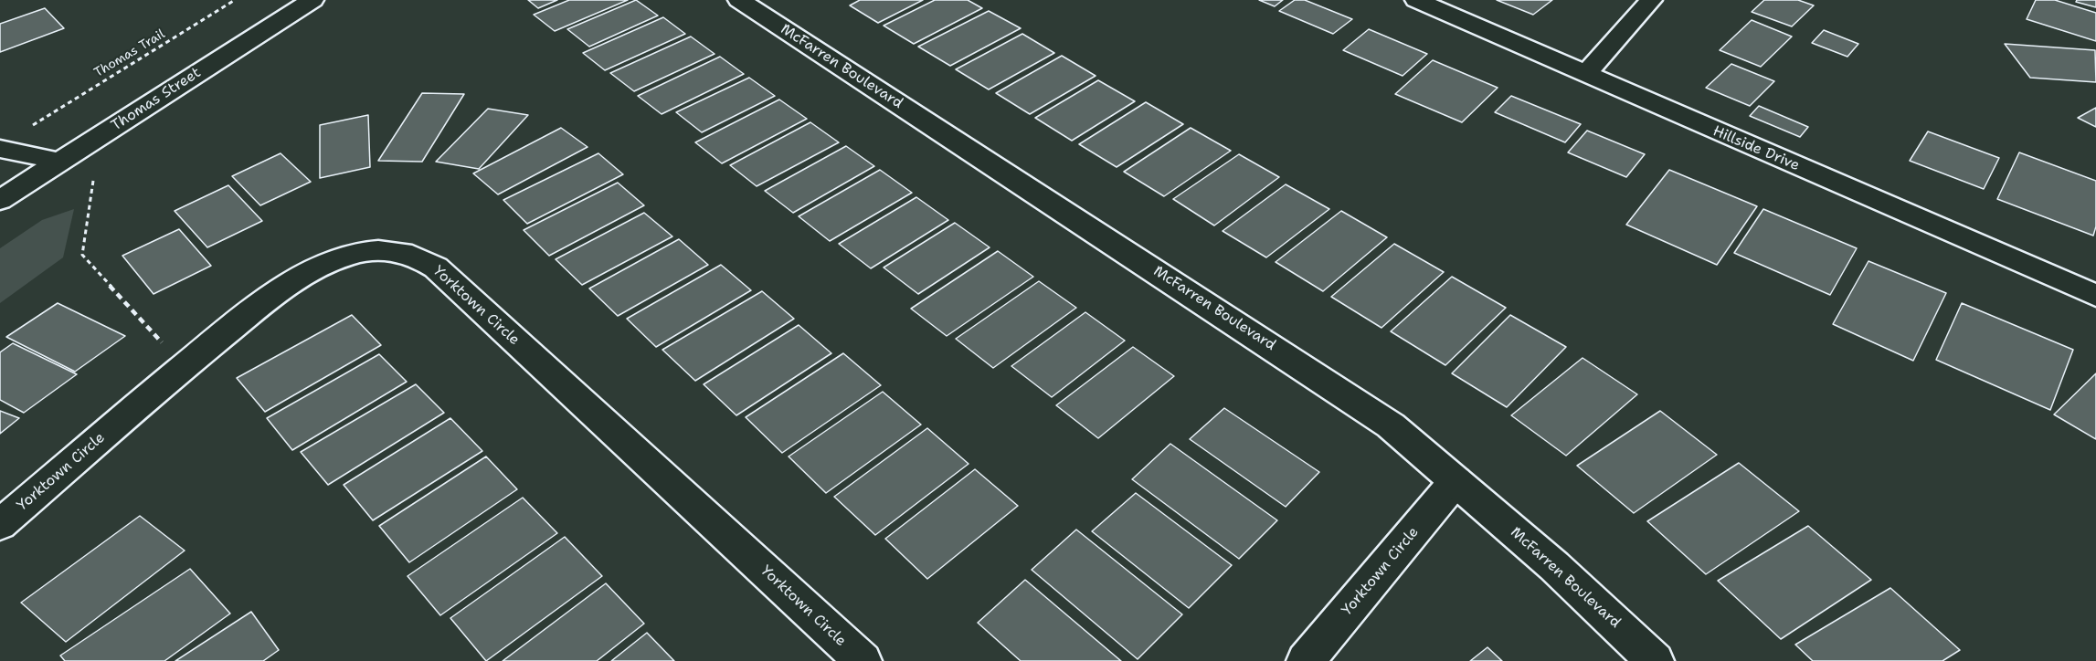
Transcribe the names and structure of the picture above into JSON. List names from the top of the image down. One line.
{"streets":{"street":["McFarren Boulevard","Thomas Street","Hillside Drive","Yorktown Circle"],"path":["Thomas Trail"]},"crossings":[["McFarren Boulevard","Yorktown Circle"]]}
